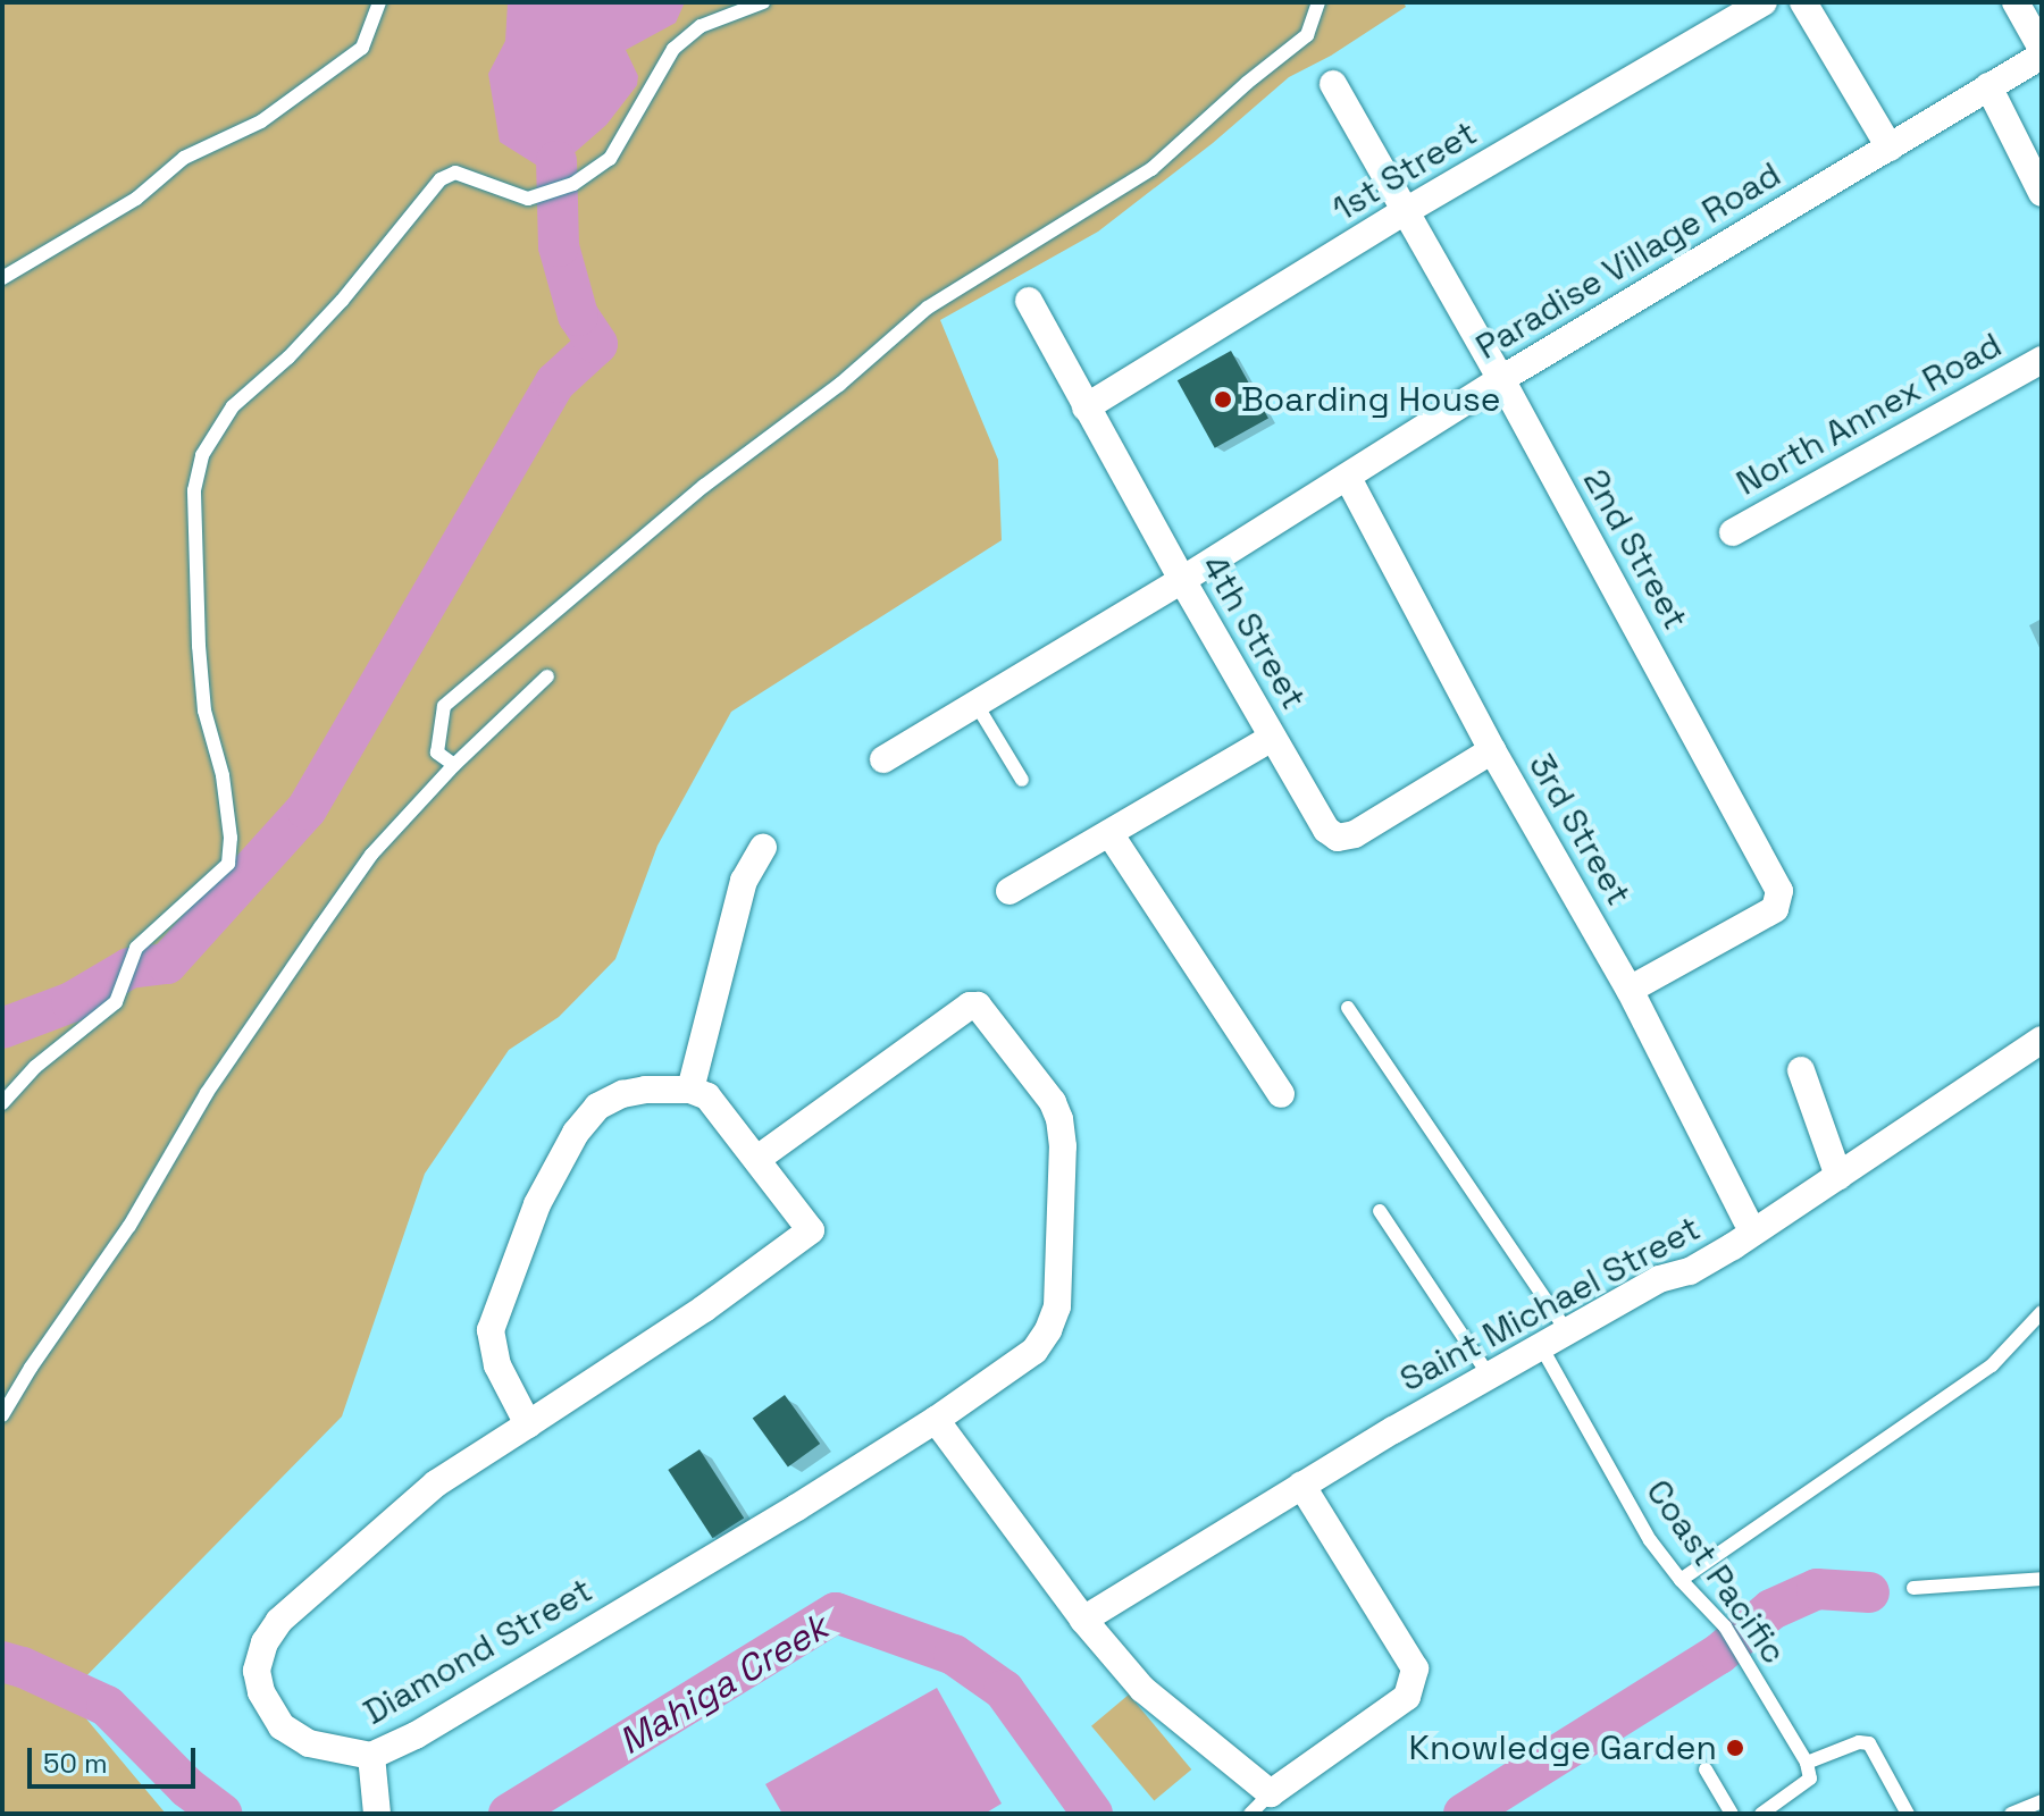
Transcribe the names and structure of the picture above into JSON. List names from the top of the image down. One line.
{"streets":{"street":["1st Street","Paradise Village Road","North Annex Road","2nd Street","4th Street","3rd Street","Saint Michael Street","Diamond Street"],"lane":["Coast Pacific"]},"crossings":[["1st Street","2nd Street"],["1st Street","4th Street"],["Paradise Village Road","2nd Street"],["Paradise Village Road","4th Street"],["Paradise Village Road","3rd Street"],["2nd Street","3rd Street"],["4th Street","3rd Street"],["Saint Michael Street","Coast Pacific"]],"water":["Mahiga Creek"],"places":["Boarding House","Knowledge Garden"],"scale_bar":"50 m"}
